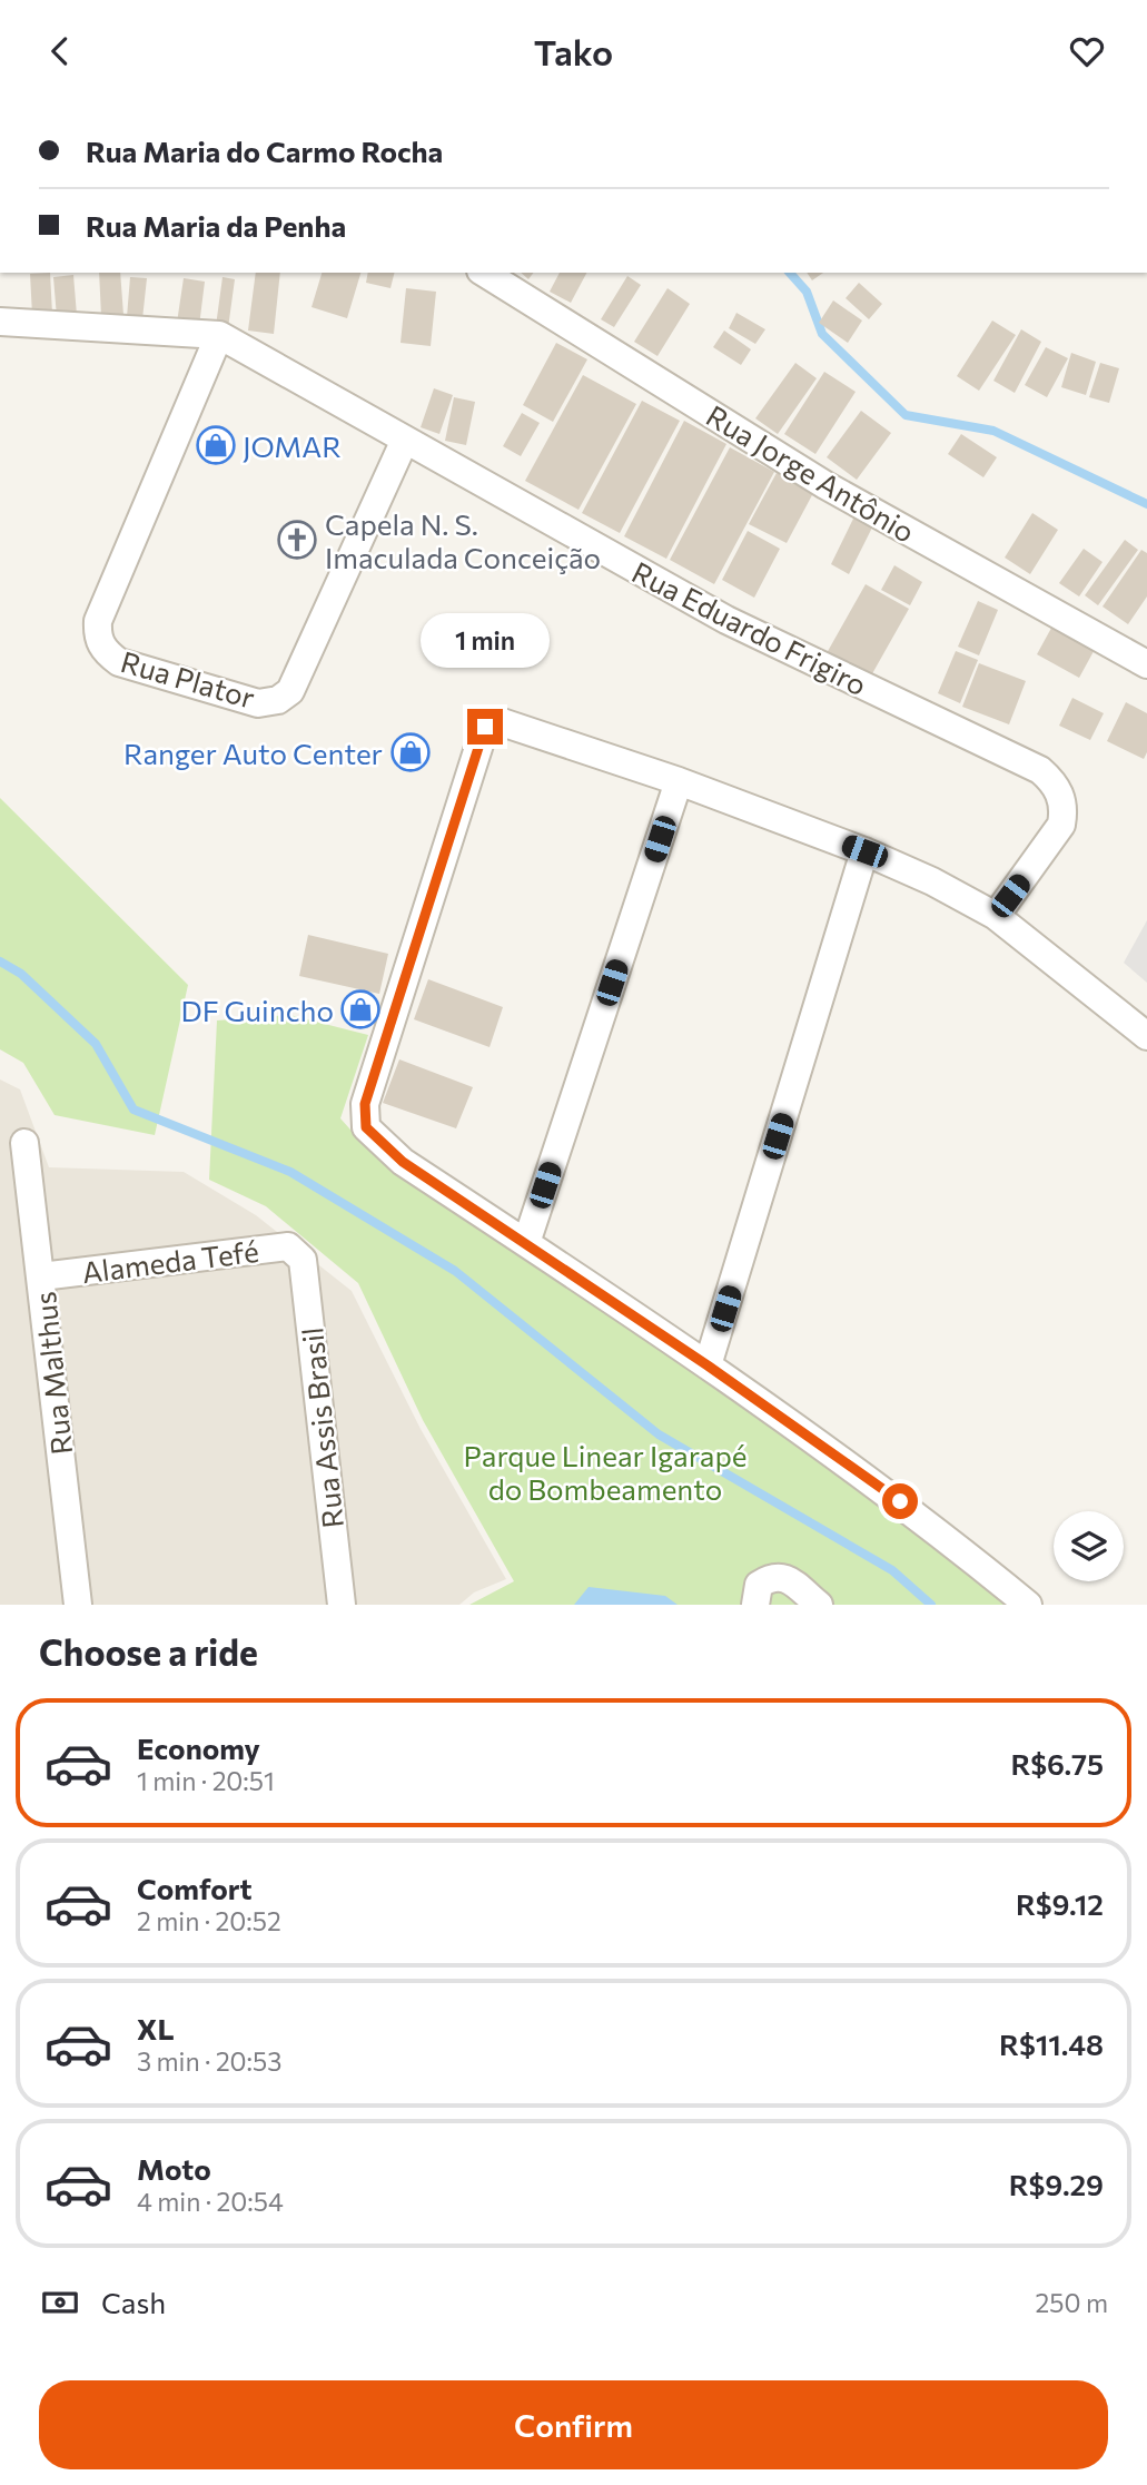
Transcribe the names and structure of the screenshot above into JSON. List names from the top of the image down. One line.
{"streets":{"street":["Rua Jorge Antônio","Rua Eduardo Frigiro","Rua Plator","Alameda Tefé","Rua Malthus","Rua Assis Brasil"]},"crossings":[["Rua Eduardo Frigiro","Rua Plator"],["Alameda Tefé","Rua Malthus"],["Alameda Tefé","Rua Assis Brasil"]],"parks":["Parque Linear Igarapé do Bombeamento"],"places":{"shop":["JOMAR","Ranger Auto Center","DF Guincho"],"church":["Capela N. S. Imaculada Conceição"]},"page":{"header":"Tako","banner":["Rua Maria do Carmo Rocha","Rua Maria da Penha"],"bubble":"1 min","heading":"Choose a ride","list":[{"name":"Economy","note":"1 min · 20:51","value":"R$6.75"},{"name":"Comfort","note":"2 min · 20:52","value":"R$9.12"},{"name":"XL","note":"3 min · 20:53","value":"R$11.48"},{"name":"Moto","note":"4 min · 20:54","value":"R$9.29"}],"pay":["Cash","250 m"],"buttons":"Confirm"}}
